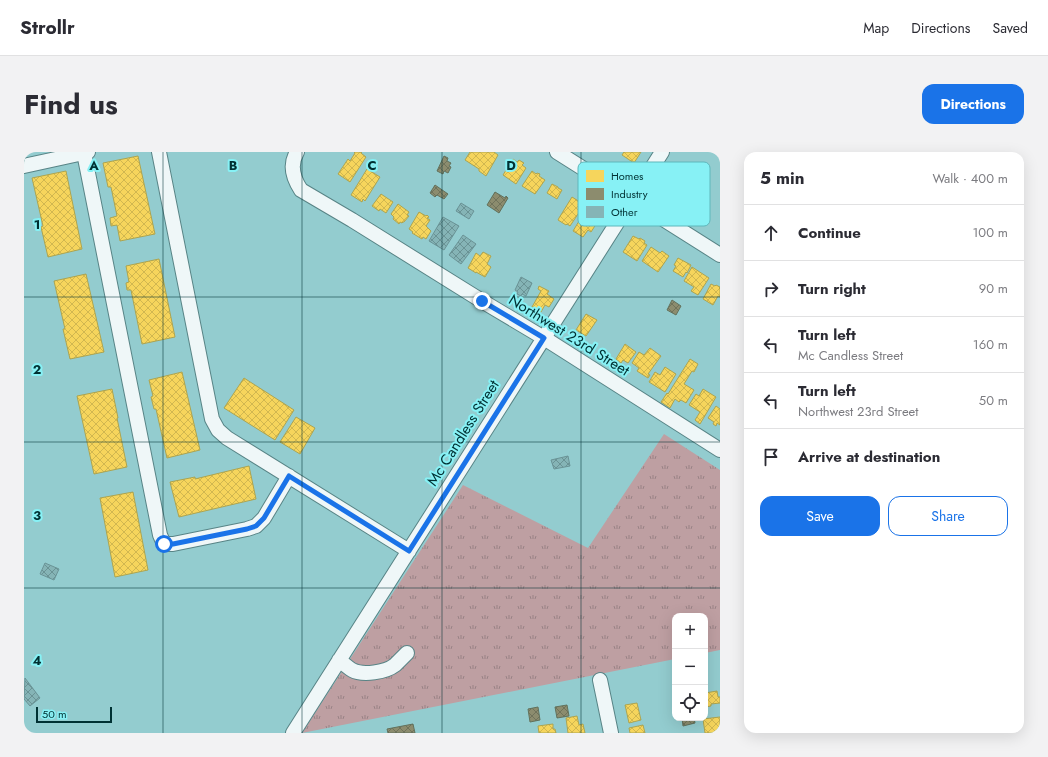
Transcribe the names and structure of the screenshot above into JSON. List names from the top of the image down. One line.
{"streets":{"street":["Northwest 23rd Street","Mc Candless Street"]},"crossings":[["Northwest 23rd Street","Mc Candless Street"]],"legend":["Homes","Industry","Other"],"scale_bar":"50 m","page":{"header":"Strollr","nav":["Map","Directions","Saved"],"title":"Find us","buttons":["Directions",["Save","Share"]],"heading":["5 min","Walk · 400 m"],"list":[["Continue","100 m"],["Turn right","90 m"],["Turn left","Mc Candless Street","160 m"],["Turn left","Northwest 23rd Street","50 m"],"Arrive at destination"],"map_buttons":["+","−"],"scale":"50 m"},"grid":{"columns":["A","B","C","D"],"rows":["1","2","3","4"]}}
